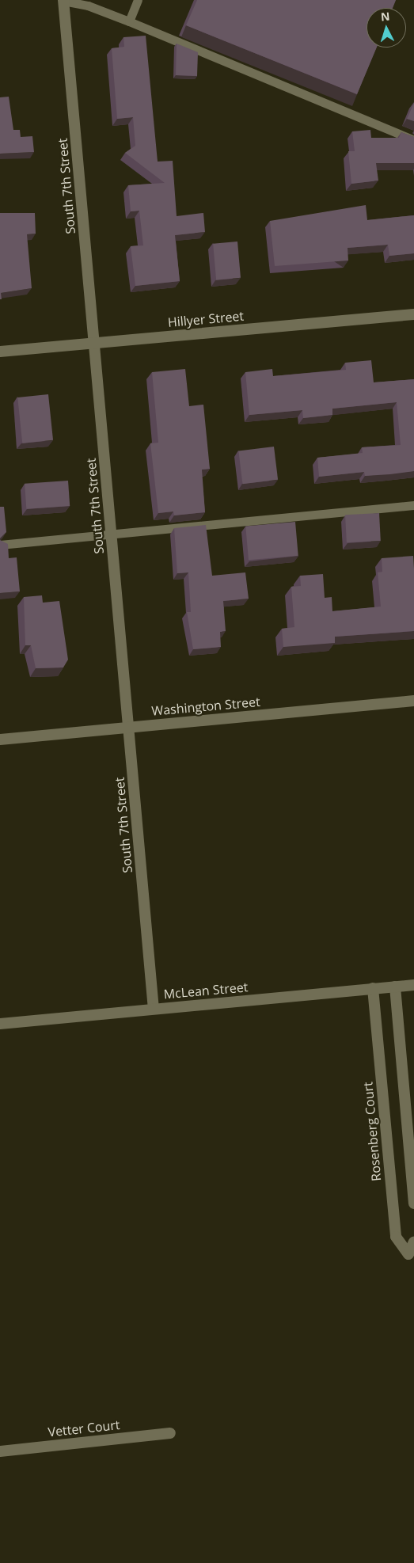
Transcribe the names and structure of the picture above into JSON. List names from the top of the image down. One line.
{"streets":{"street":["South 7th Street","Hillyer Street","Washington Street","McLean Street","Rosenberg Court","Vetter Court"]},"crossings":[["South 7th Street","Hillyer Street"],["South 7th Street","Washington Street"],["South 7th Street","McLean Street"],["McLean Street","Rosenberg Court"]],"north":"top"}
